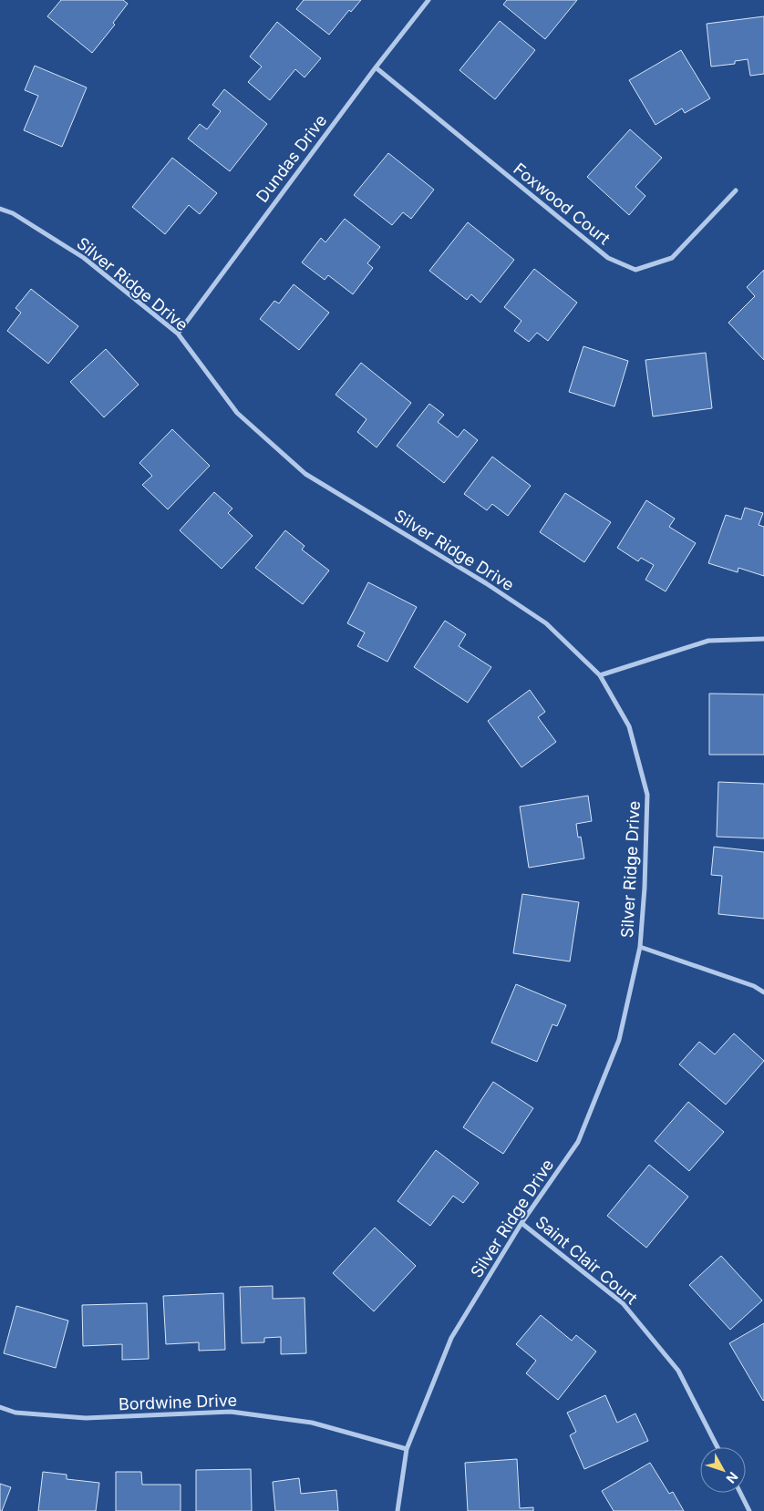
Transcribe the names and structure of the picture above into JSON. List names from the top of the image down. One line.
{"streets":{"street":["Dundas Drive","Foxwood Court","Silver Ridge Drive","Saint Clair Court","Bordwine Drive"]},"crossings":[["Dundas Drive","Foxwood Court"],["Dundas Drive","Silver Ridge Drive"],["Silver Ridge Drive","Saint Clair Court"],["Silver Ridge Drive","Bordwine Drive"]],"north":"bottom right"}
